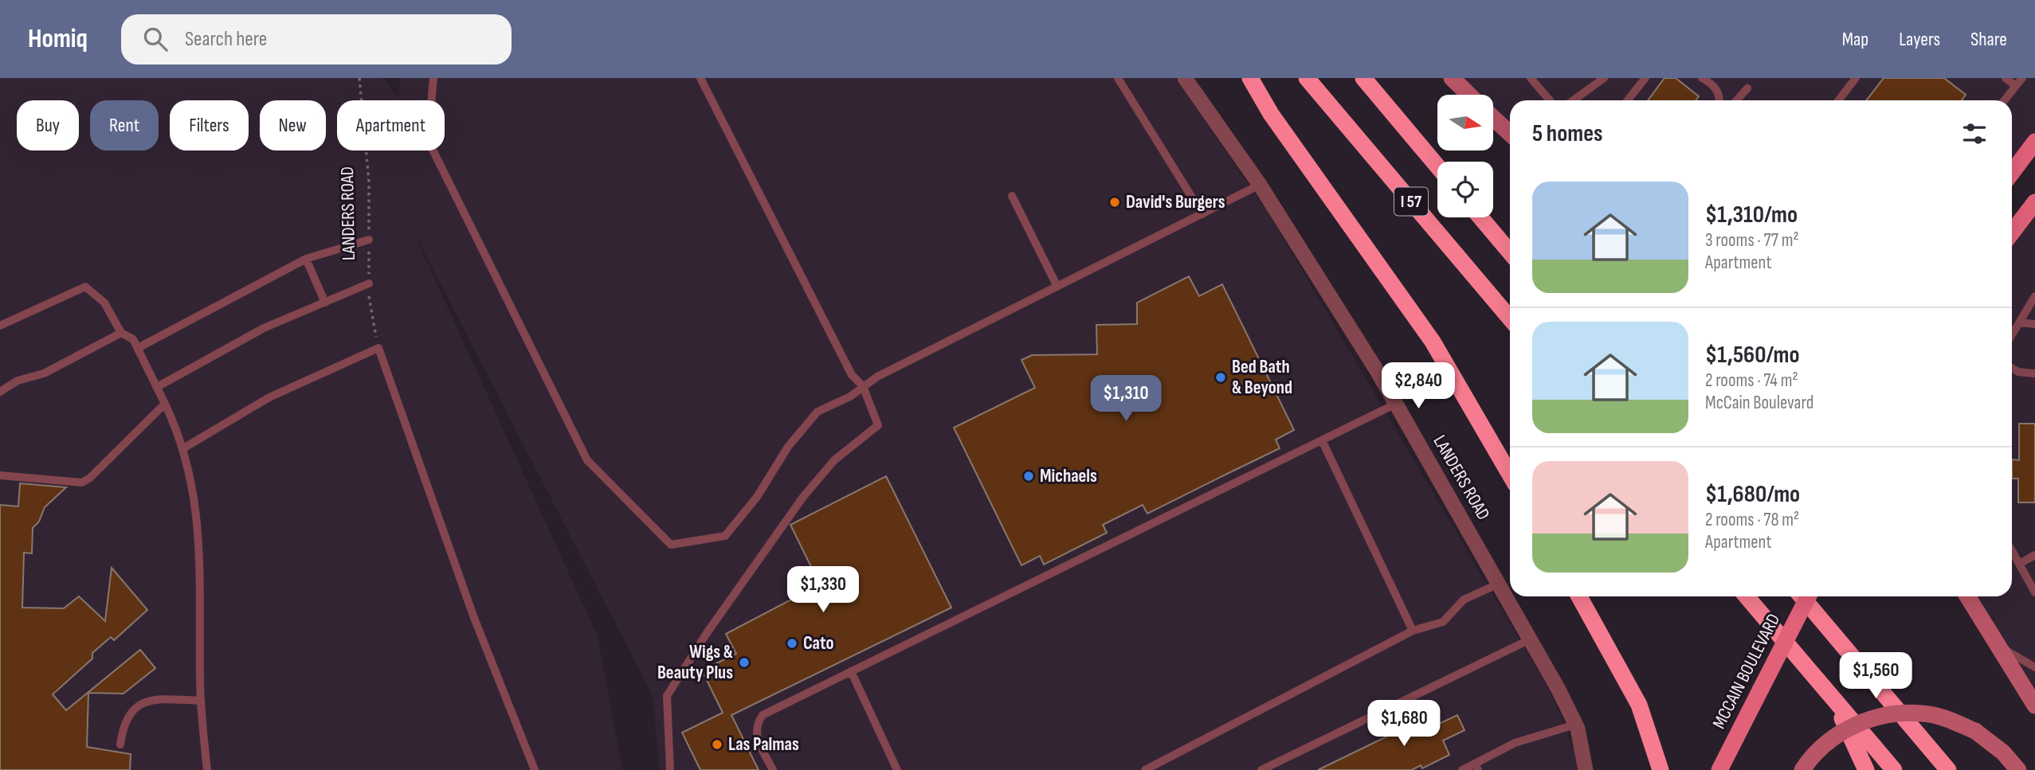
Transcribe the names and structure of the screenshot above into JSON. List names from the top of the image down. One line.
{"streets":{"highway":["I 57"],"main road":["MCCAIN BOULEVARD"],"street":["LANDERS ROAD"]},"places":["David's Burgers","Bed Bath & Beyond","Michaels","Cato","Wigs & Beauty Plus","Las Palmas"],"north":"right","page":{"header":"Homiq","search":"Search here","nav":["Map","Layers","Share"],"chip":["Buy","Rent","Filters","New","Apartment"],"heading":"5 homes","list":[{"name":"$1,310/mo","note":"3 rooms · 77 m² · Apartment"},{"name":"$1,560/mo","note":"2 rooms · 74 m² · McCain Boulevard"},{"name":"$1,680/mo","note":"2 rooms · 78 m² · Apartment"}],"price":["$2,840","$1,310","$1,330","$1,560","$1,680"]}}
